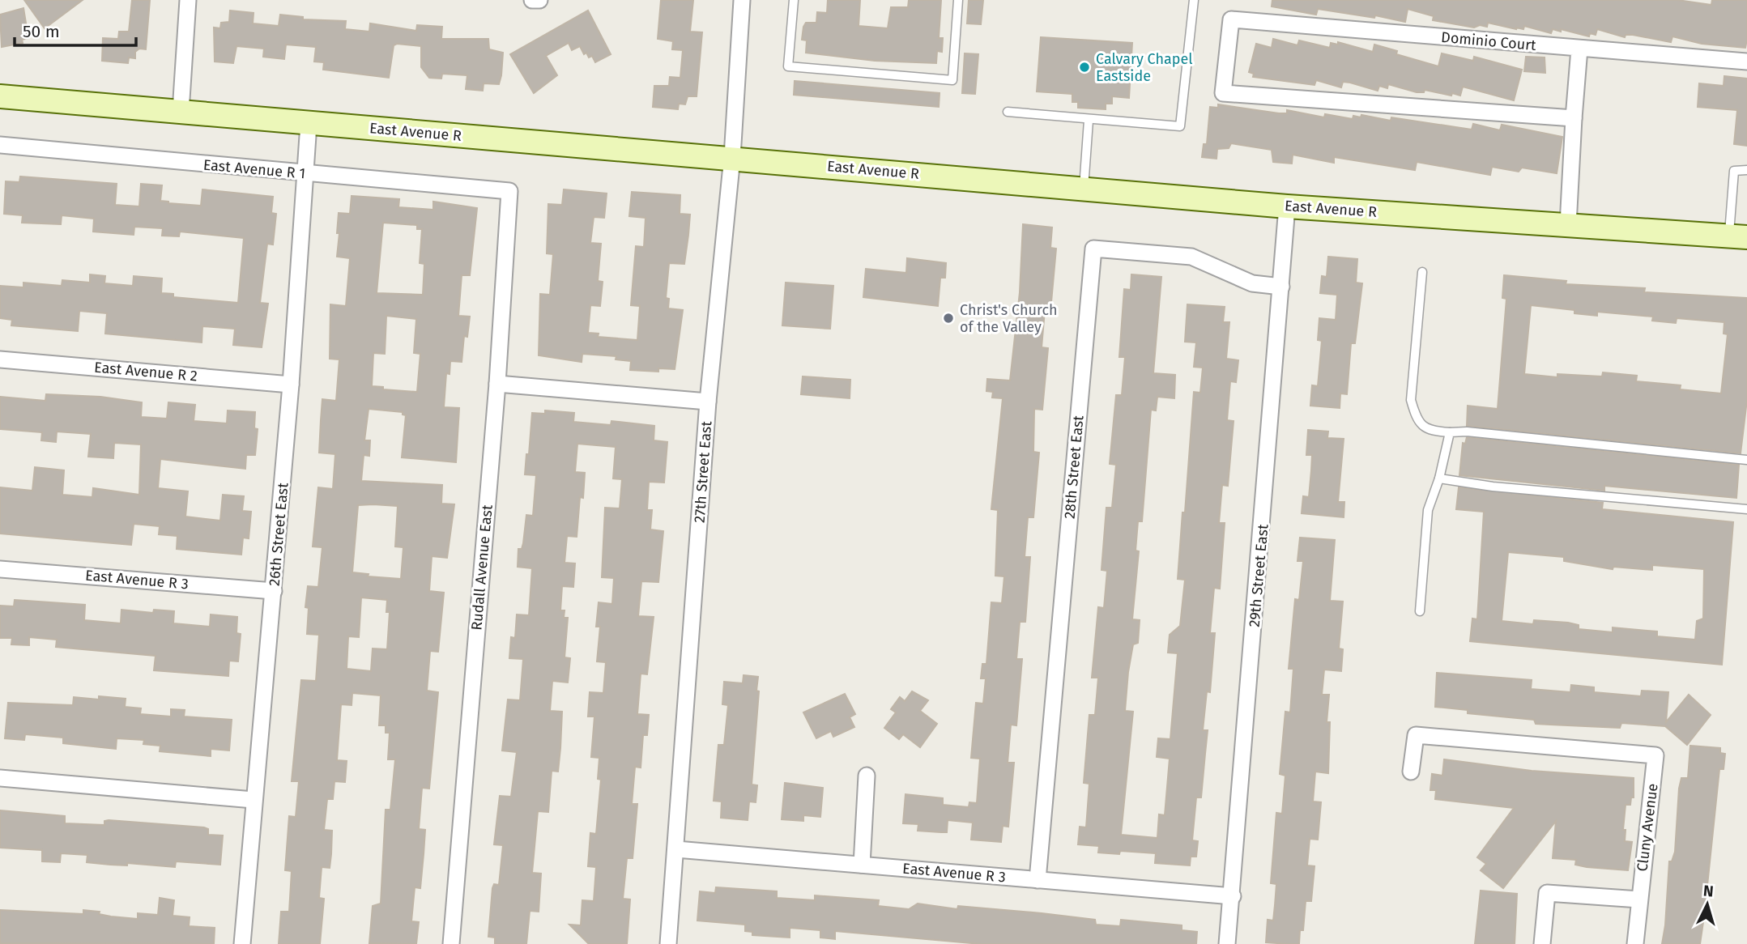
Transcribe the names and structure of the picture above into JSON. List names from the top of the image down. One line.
{"streets":{"main road":["East Avenue R"],"street":["Dominio Court","East Avenue R 1","East Avenue R 2","28th Street East","27th Street East","26th Street East","Rudall Avenue East","29th Street East","East Avenue R 3","Cluny Avenue"]},"crossings":[["East Avenue R","27th Street East"],["East Avenue R","26th Street East"],["East Avenue R","29th Street East"],["East Avenue R 1","26th Street East"],["East Avenue R 1","Rudall Avenue East"],["East Avenue R 2","26th Street East"],["28th Street East","29th Street East"],["28th Street East","East Avenue R 3"],["27th Street East","East Avenue R 3"],["26th Street East","East Avenue R 3"],["29th Street East","East Avenue R 3"]],"places":["Calvary Chapel Eastside","Christ's Church of the Valley"],"scale_bar":"50 m","north":"top"}
